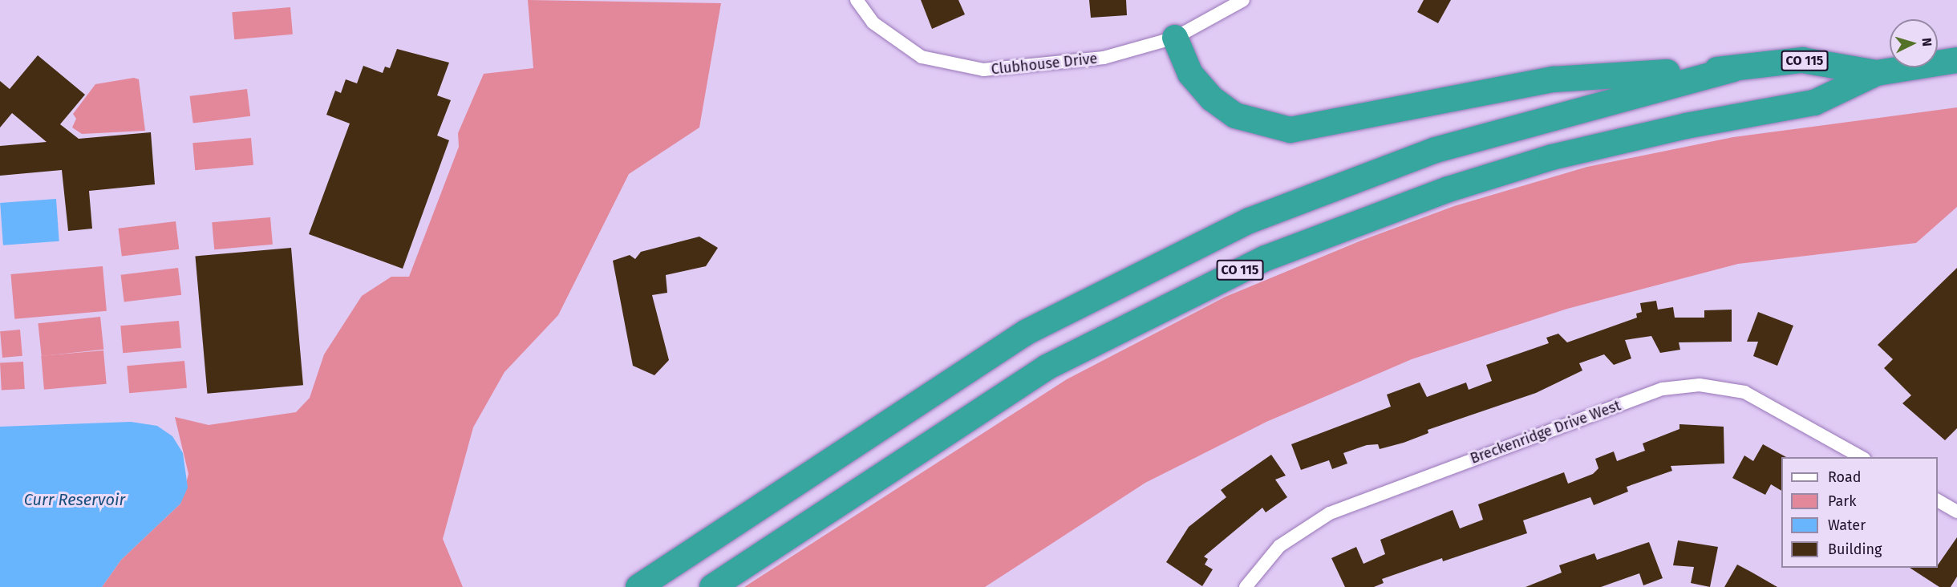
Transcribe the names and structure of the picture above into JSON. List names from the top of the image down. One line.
{"streets":{"highway":["CO 115"],"street":["Clubhouse Drive","Breckenridge Drive West"]},"water":["Curr Reservoir"],"legend":["Road","Park","Water","Building"],"north":"right"}
